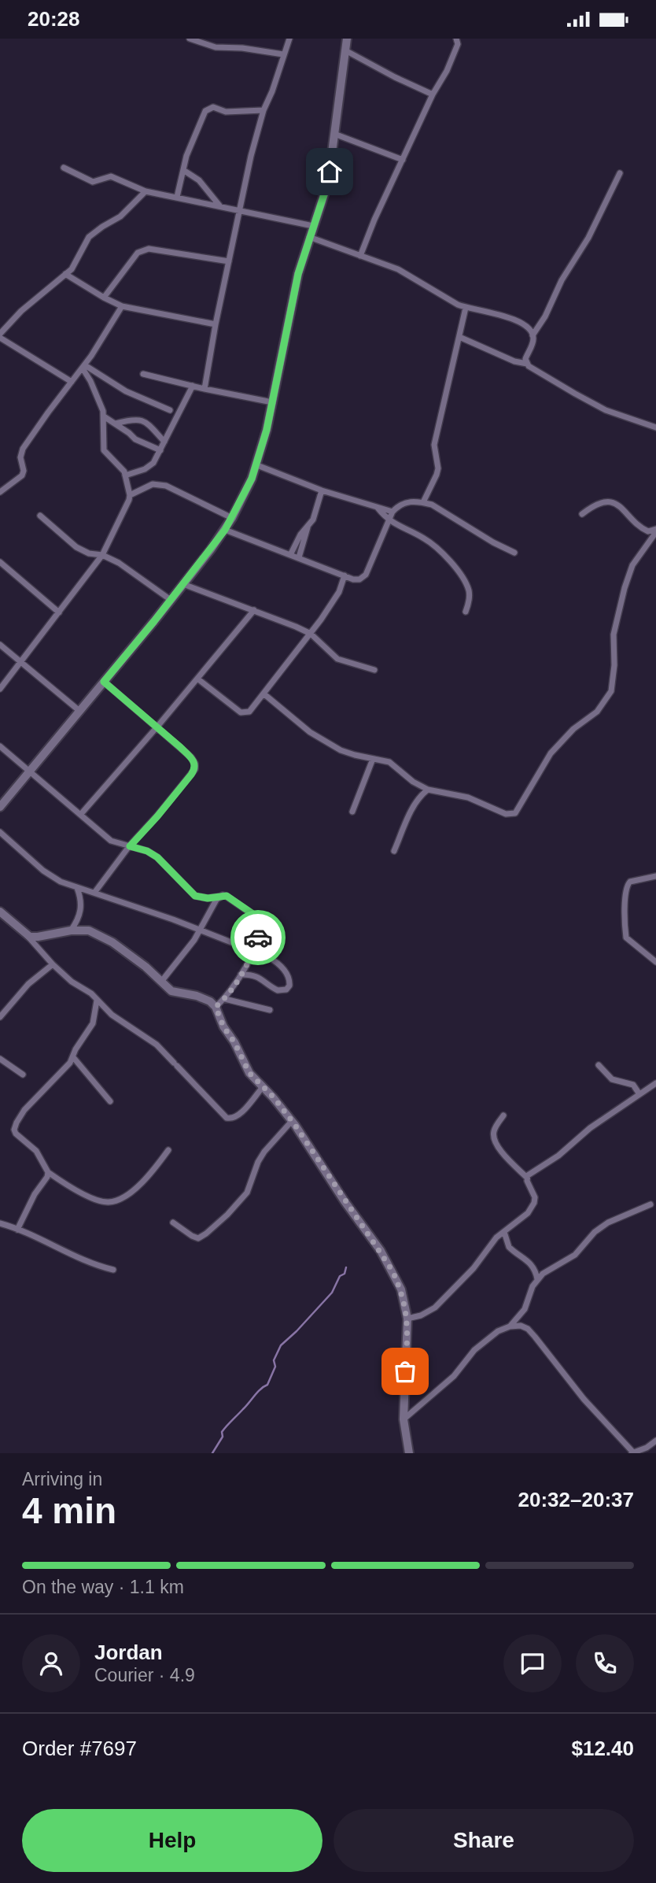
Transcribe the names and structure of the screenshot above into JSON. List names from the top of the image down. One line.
{"page":{"status":"20:28","heading":["4 min","Arriving in","20:32–20:37"],"panel":["Jordan","Courier · 4.9","Order #7697","$12.40"],"bar":"On the way · 1.1 km","buttons":["Help","Share"]}}
